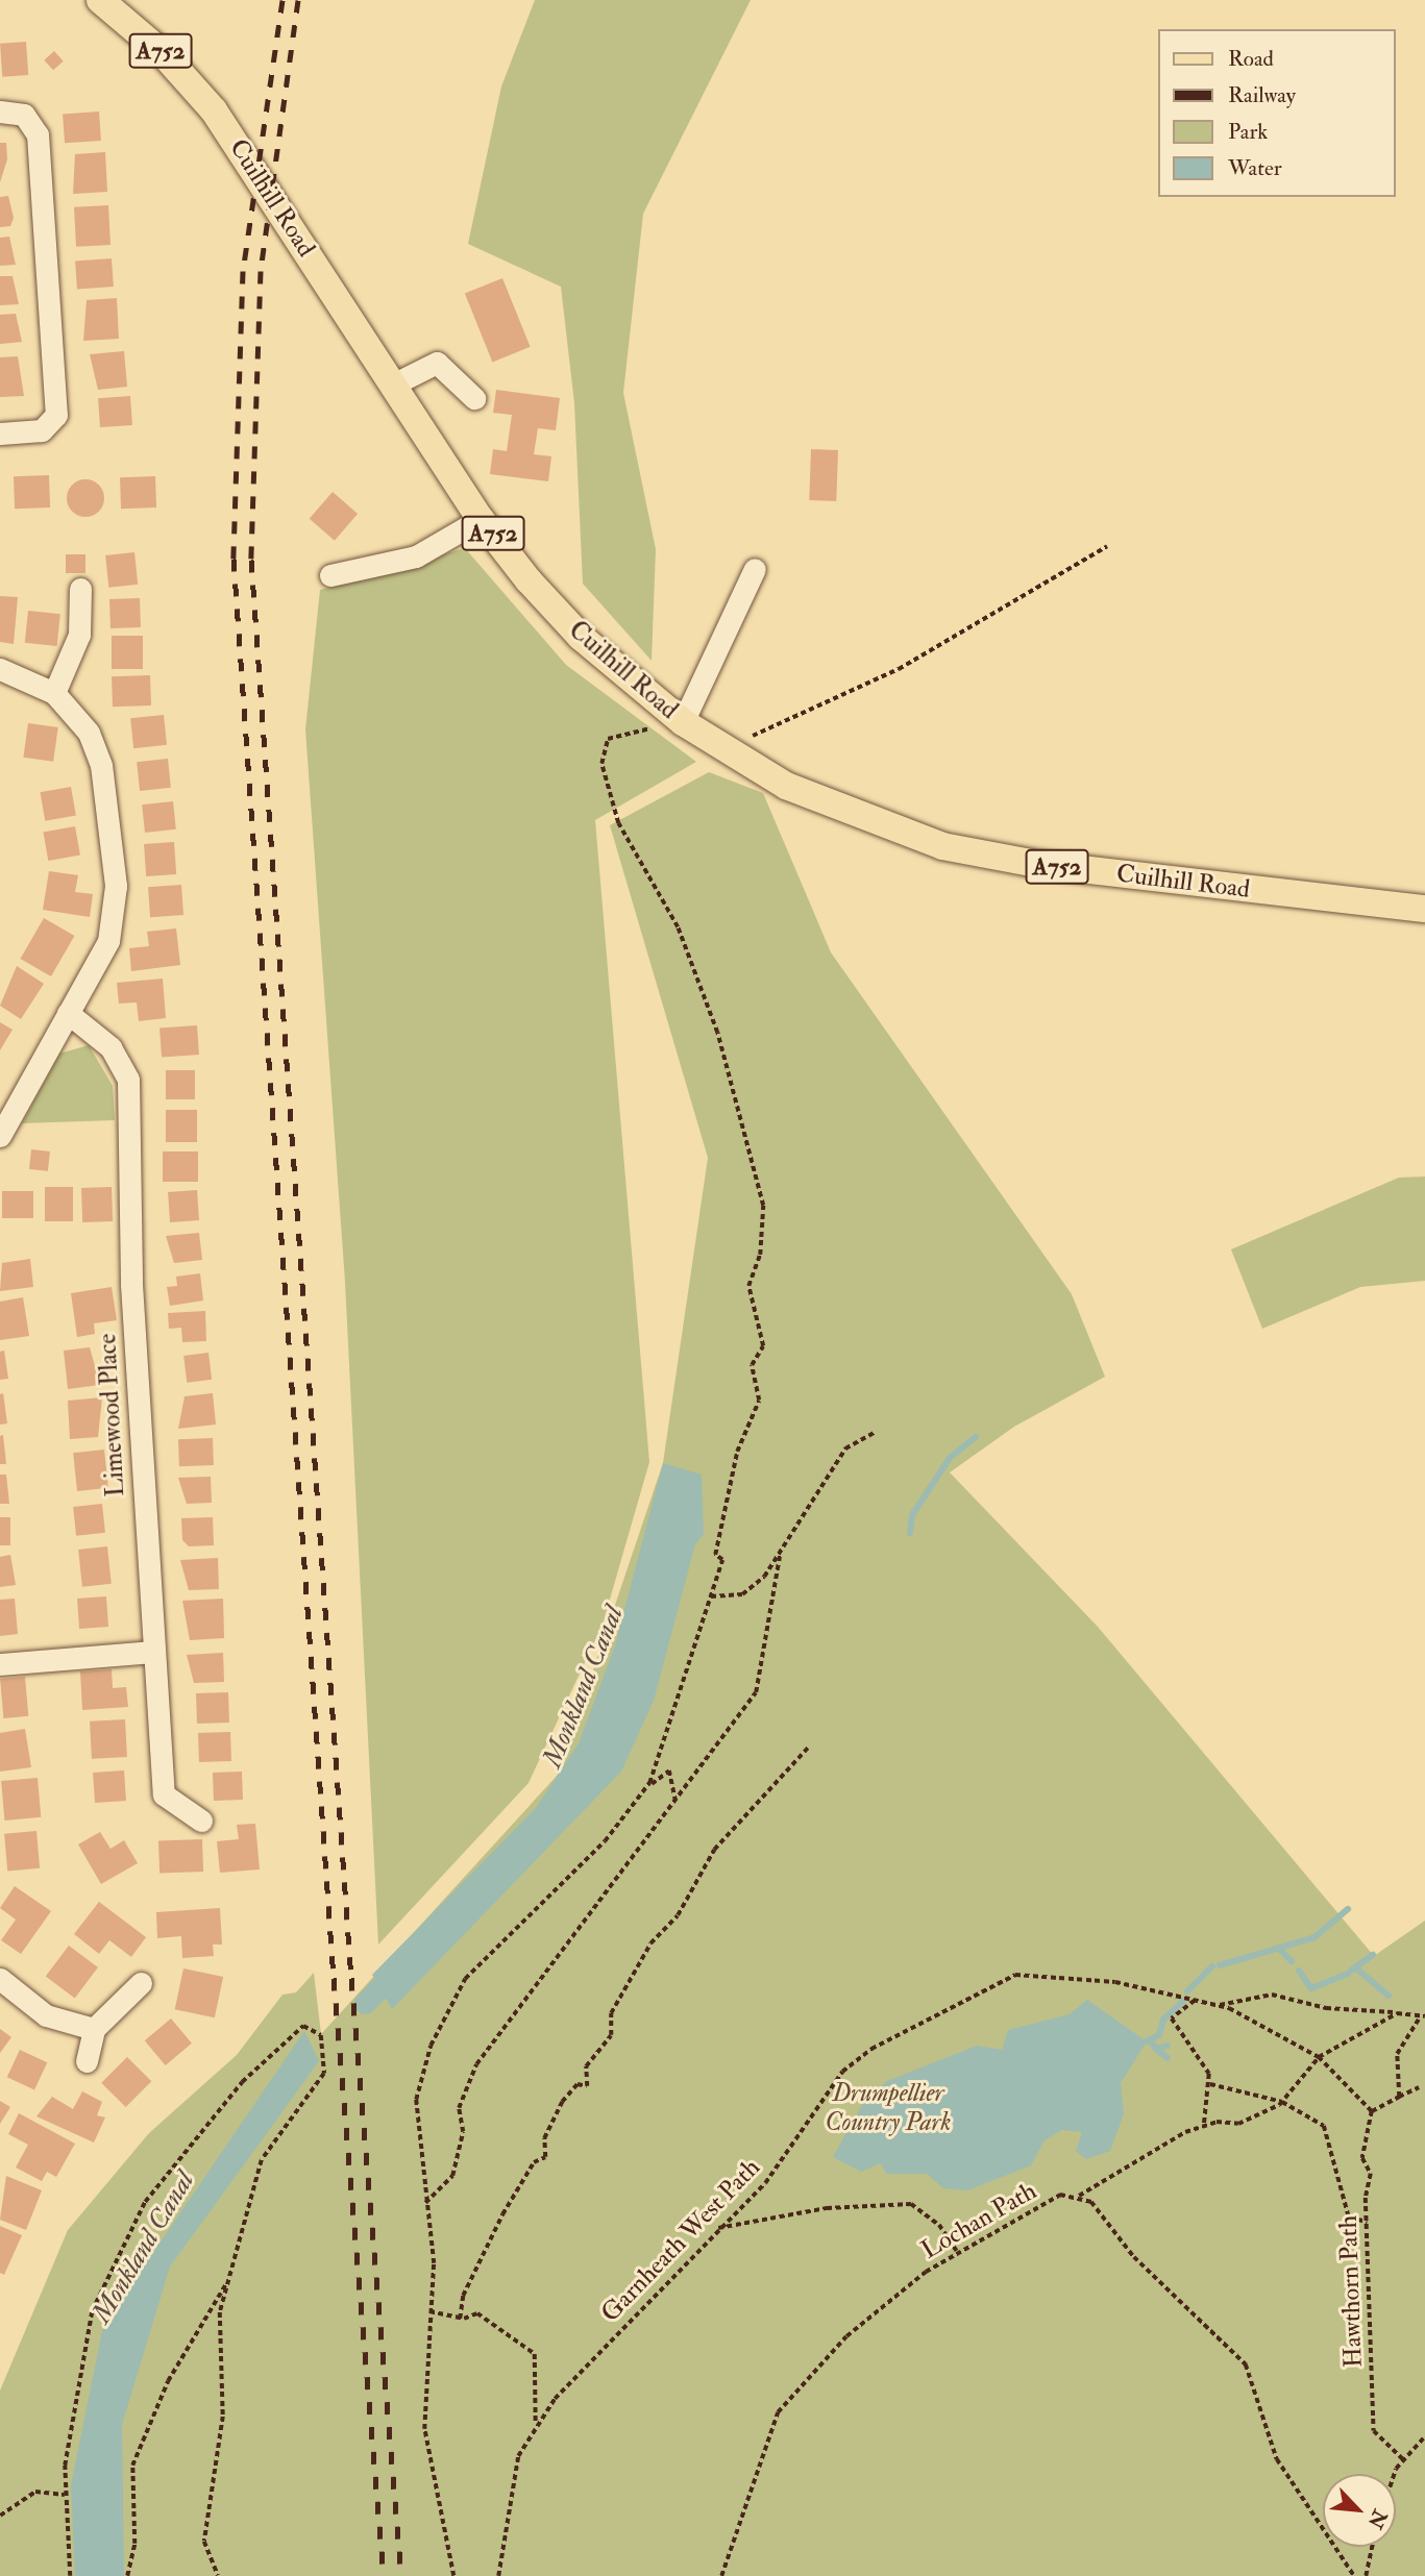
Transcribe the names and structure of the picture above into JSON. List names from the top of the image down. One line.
{"streets":{"main road":["A752","Cuilhill Road"],"street":["Limewood Place"],"path":["Lochan Path","Garnheath West Path","Hawthorn Path"]},"crossings":[["Garnheath West Path","Hawthorn Path"]],"water":["Monkland Canal"],"parks":["Drumpellier Country Park"],"legend":["Road","Railway","Park","Water"],"north":"bottom right"}
